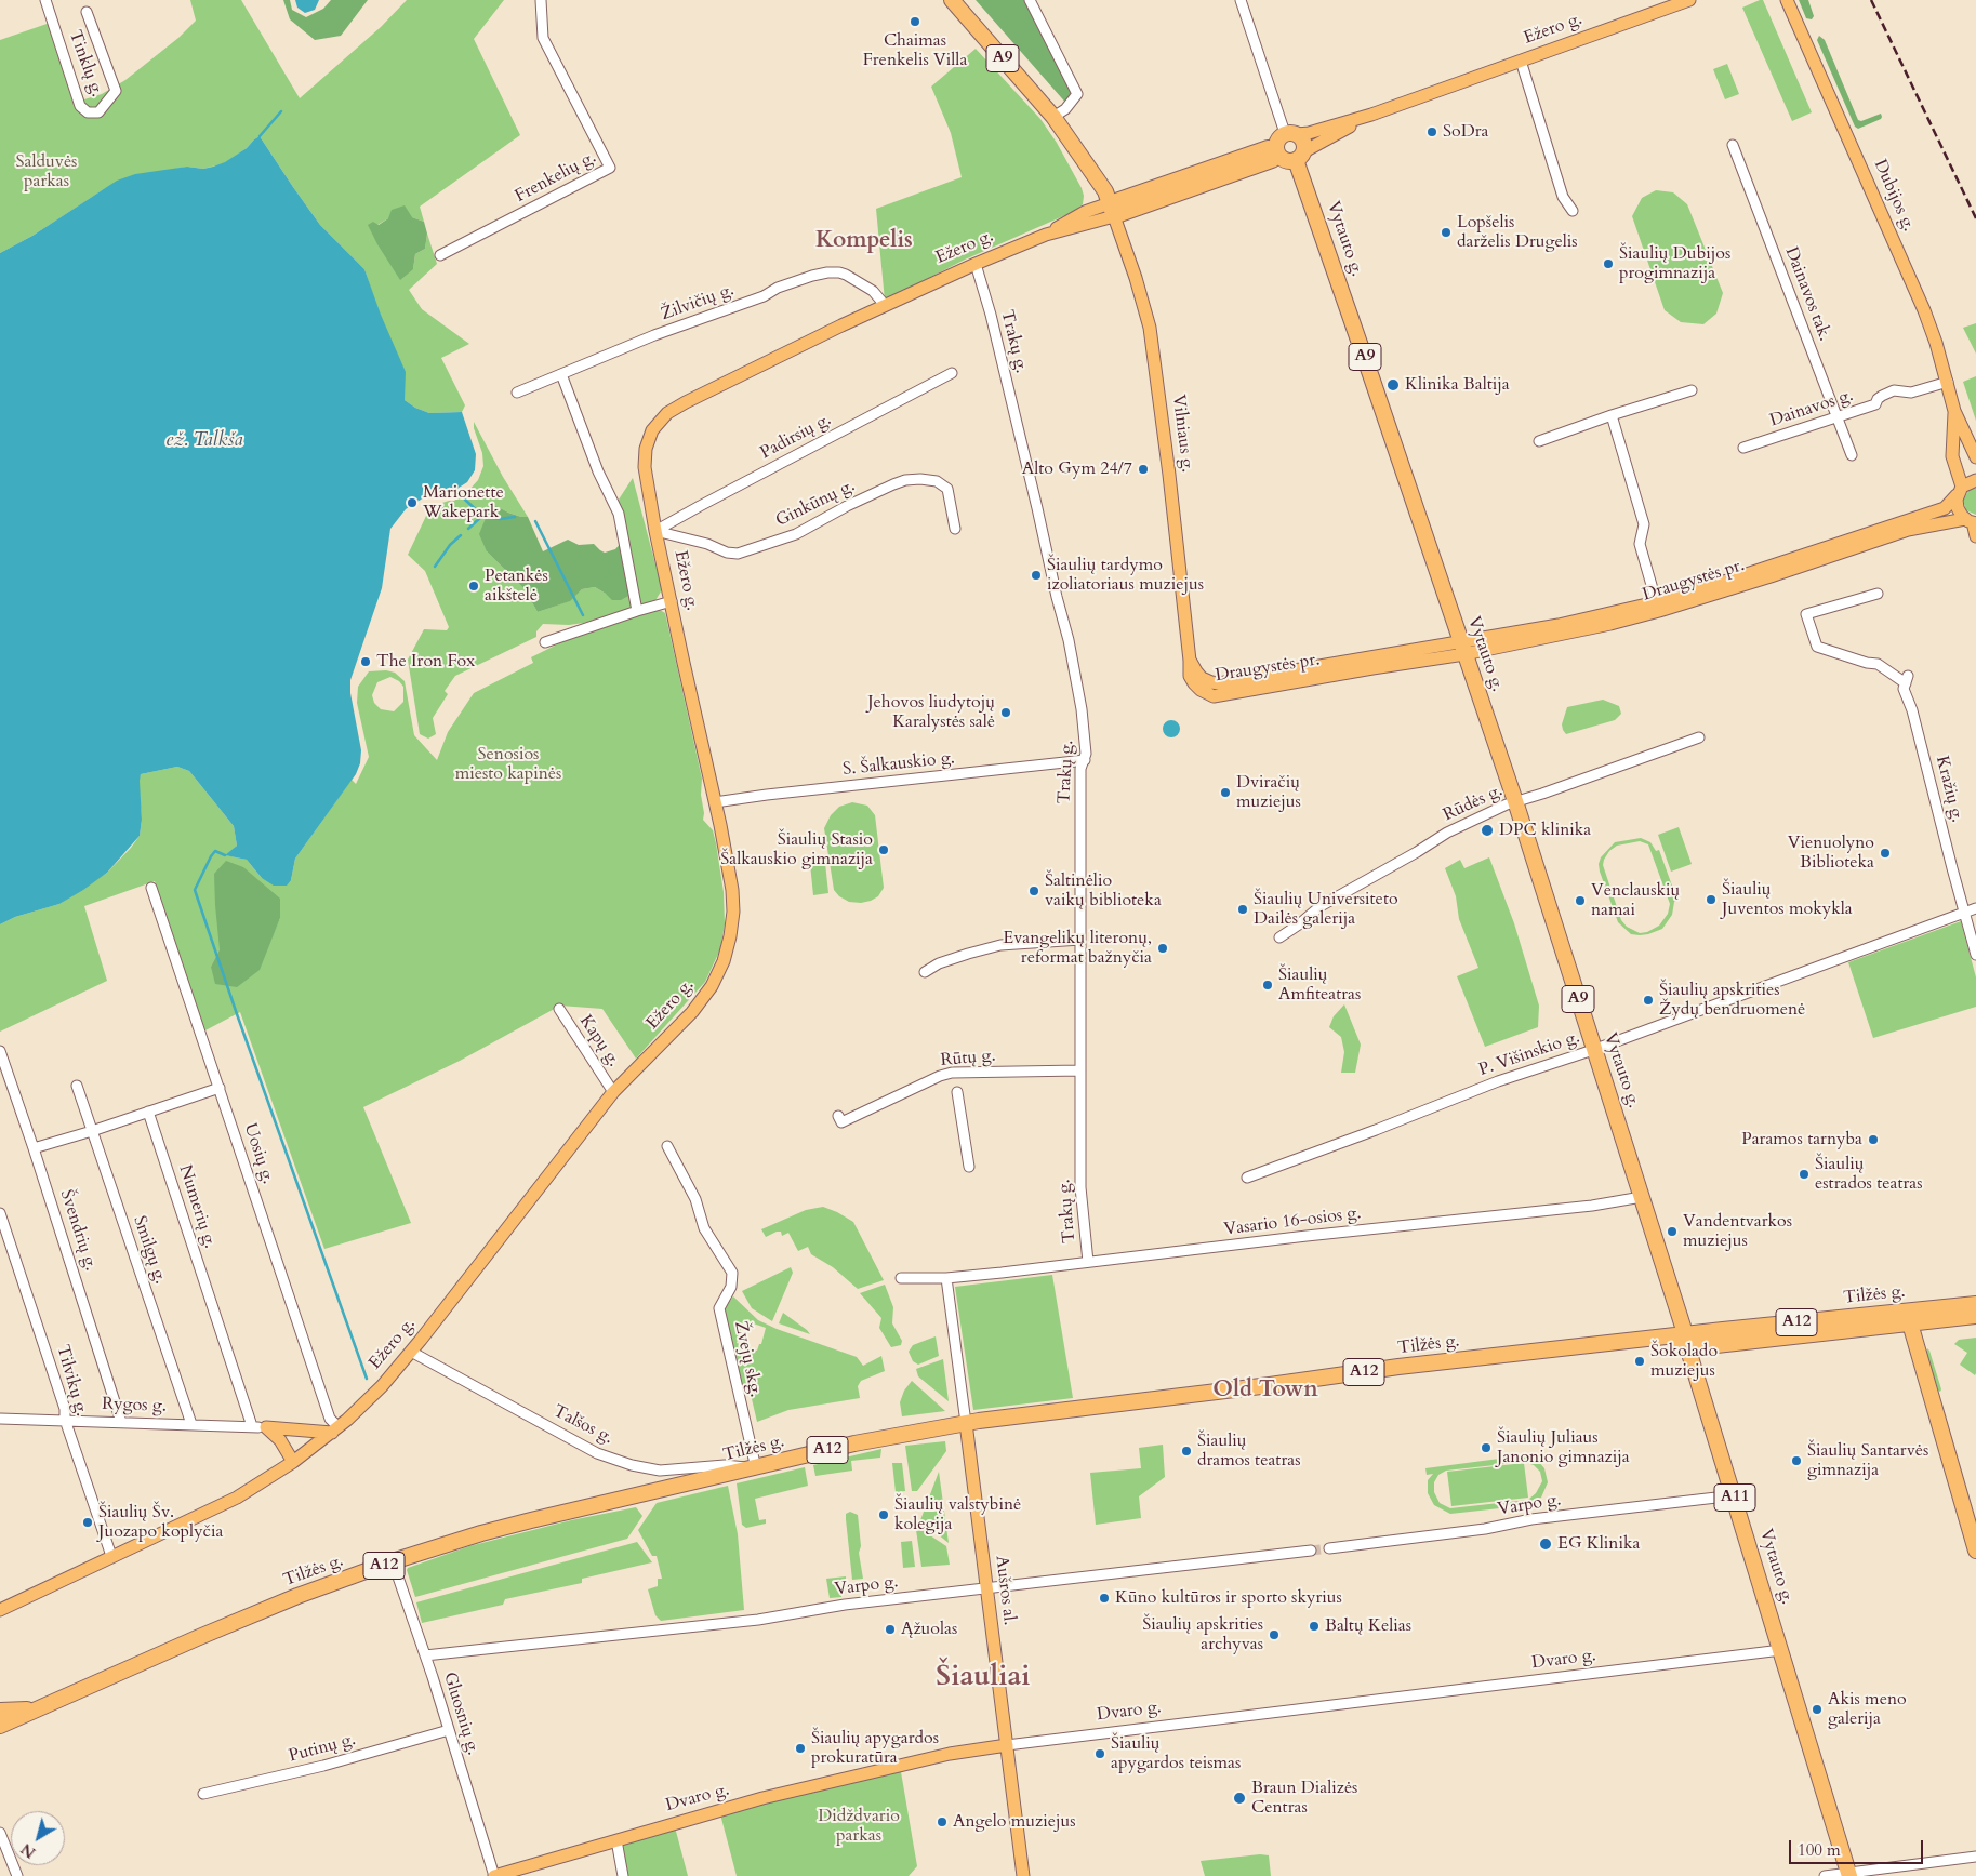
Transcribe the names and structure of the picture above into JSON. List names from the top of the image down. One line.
{"streets":{"highway":["Ežero g.","A9","Vytauto g.","Vilniaus g.","Tilžės g.","A12","A11"],"main road":["Dubijos g.","Draugystės pr.","Aušros al.","Dvaro g."],"street":["Tinklų g.","Frenkelių g.","Dainavos tak.","Žilvičių g.","Trakų g.","Dainavos g.","Padirsių g.","Ginkūnų g.","S. Šalkauskio g.","Kražių g.","Rūdės g.","Kapų g.","P. Višinskio g.","Rūtų g.","Uosių g.","Numerių g.","Vasario 16-osios g.","Švendrių g.","Smilgų g.","Žvejų skg.","Tilvikų g.","Rygos g.","Talšos g.","Varpo g.","Gluosnių g.","Putinų g."]},"crossings":[["Ežero g.","A9"],["Ežero g.","Vytauto g."],["Ežero g.","Žilvičių g."],["Ežero g.","Trakų g."],["Ežero g.","Vilniaus g."],["Ežero g.","Padirsių g."],["Ežero g.","Ginkūnų g."],["Ežero g.","S. Šalkauskio g."],["Ežero g.","Kapų g."],["Ežero g.","Uosių g."],["Ežero g.","Tilvikų g."],["Ežero g.","Talšos g."],["A9","Vytauto g."],["Dubijos g.","Dainavos g."],["Dubijos g.","Draugystės pr."],["Vytauto g.","Draugystės pr."],["Vytauto g.","Rūdės g."],["Vytauto g.","P. Višinskio g."],["Vytauto g.","Vasario 16-osios g."],["Vytauto g.","Tilžės g."],["Vytauto g.","Varpo g."],["Vytauto g.","Dvaro g."],["Dainavos tak.","Dainavos g."],["Trakų g.","S. Šalkauskio g."],["Trakų g.","Rūtų g."],["Trakų g.","Vasario 16-osios g."],["Vilniaus g.","Draugystės pr."],["Padirsių g.","Ginkūnų g."],["Kražių g.","P. Višinskio g."],["Numerių g.","Rygos g."],["Vasario 16-osios g.","Aušros al."],["Švendrių g.","Rygos g."],["Smilgų g.","Rygos g."],["Tilžės g.","Žvejų skg."],["Tilžės g.","Talšos g."],["Tilžės g.","Aušros al."],["Tilžės g.","Gluosnių g."],["Žvejų skg.","Talšos g."],["Tilvikų g.","Rygos g."],["Varpo g.","Aušros al."],["Varpo g.","Gluosnių g."],["Aušros al.","Dvaro g."],["Dvaro g.","Gluosnių g."],["Gluosnių g.","Putinų g."]],"districts":["Kompelis","Old Town","Šiauliai"],"water":["ež. Talkša"],"parks":["Salduvės parkas","Senosios miesto kapinės","Didždvario parkas"],"places":["Chaimas Frenkelis Villa","SoDra","Lopšelis darželis Drugelis","Šiaulių Dubijos progimnazija","Klinika Baltija","Alto Gym 24/7","Marionette Wakepark","Šiaulių tardymo izoliatoriaus muziejus","Petankės aikštelė","The Iron Fox","Jehovos liudytojų Karalystės salė","Dviračių muziejus","DPC klinika","Šiaulių Stasio Šalkauskio gimnazija","Vienuolyno Biblioteka","Šaltinėlio vaikų biblioteka","Šiaulių Juventos mokykla","Venclauskių namai","Šiaulių Universiteto Dailės galerija","Evangelikų literonų, reformat bažnyčia","Šiaulių Amfiteatras","Šiaulių apskrities Žydų bendruomenė","Paramos tarnyba","Šiaulių estrados teatras","Vandentvarkos muziejus","Šokolado muziejus","Šiaulių Juliaus Janonio gimnazija","Šiaulių dramos teatras","Šiaulių Santarvės gimnazija","Šiaulių valstybinė kolegija","Šiaulių Šv. Juozapo koplyčia","EG Klinika","Kūno kultūros ir sporto skyrius","Baltų Kelias","Ąžuolas","Šiaulių apskrities archyvas","Akis meno galerija","Šiaulių apygardos prokuratūra","Šiaulių apygardos teismas","Braun Dializės Centras","Angelo muziejus"],"scale_bar":"100 m","north":"bottom left"}
